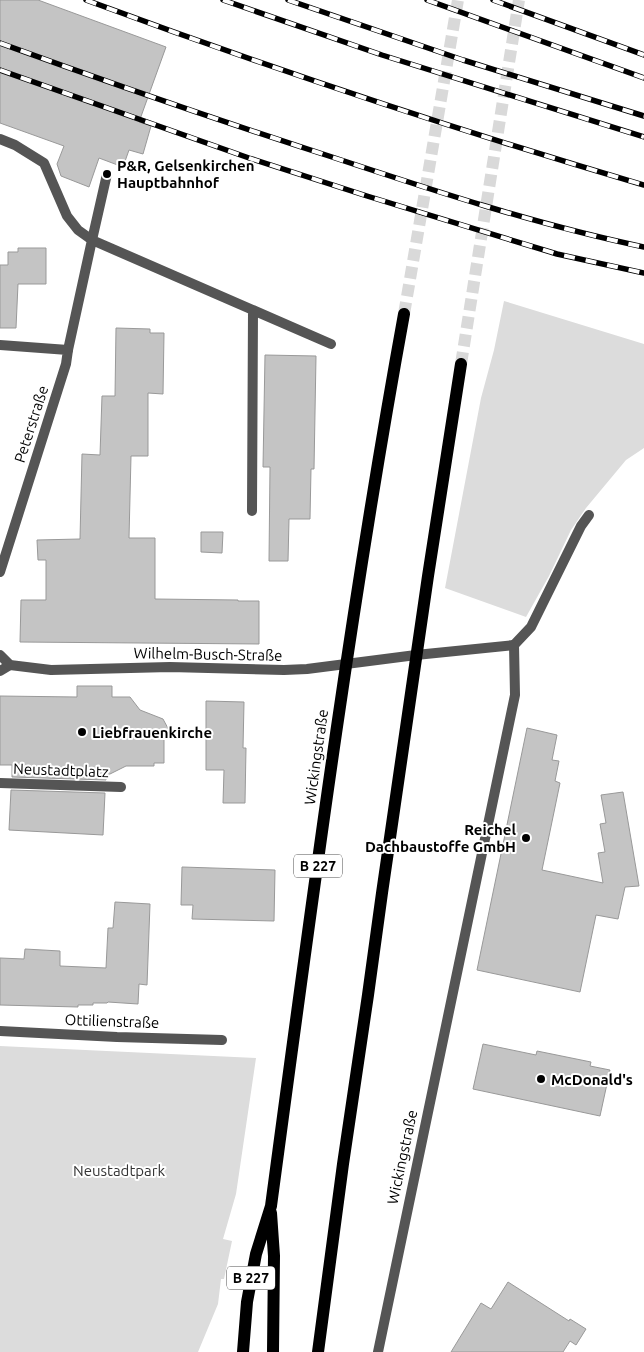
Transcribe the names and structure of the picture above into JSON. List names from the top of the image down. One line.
{"streets":{"main road":["Wickingstraße","B 227"],"street":["Peterstraße","Wilhelm-Busch-Straße","Neustadtplatz","Ottilienstraße"]},"crossings":[["Wilhelm-Busch-Straße","Wickingstraße"]],"parks":["Neustadtpark"],"places":["P&R, Gelsenkirchen Hauptbahnhof","Liebfrauenkirche","Reichel Dachbaustoffe GmbH","McDonald's"]}
